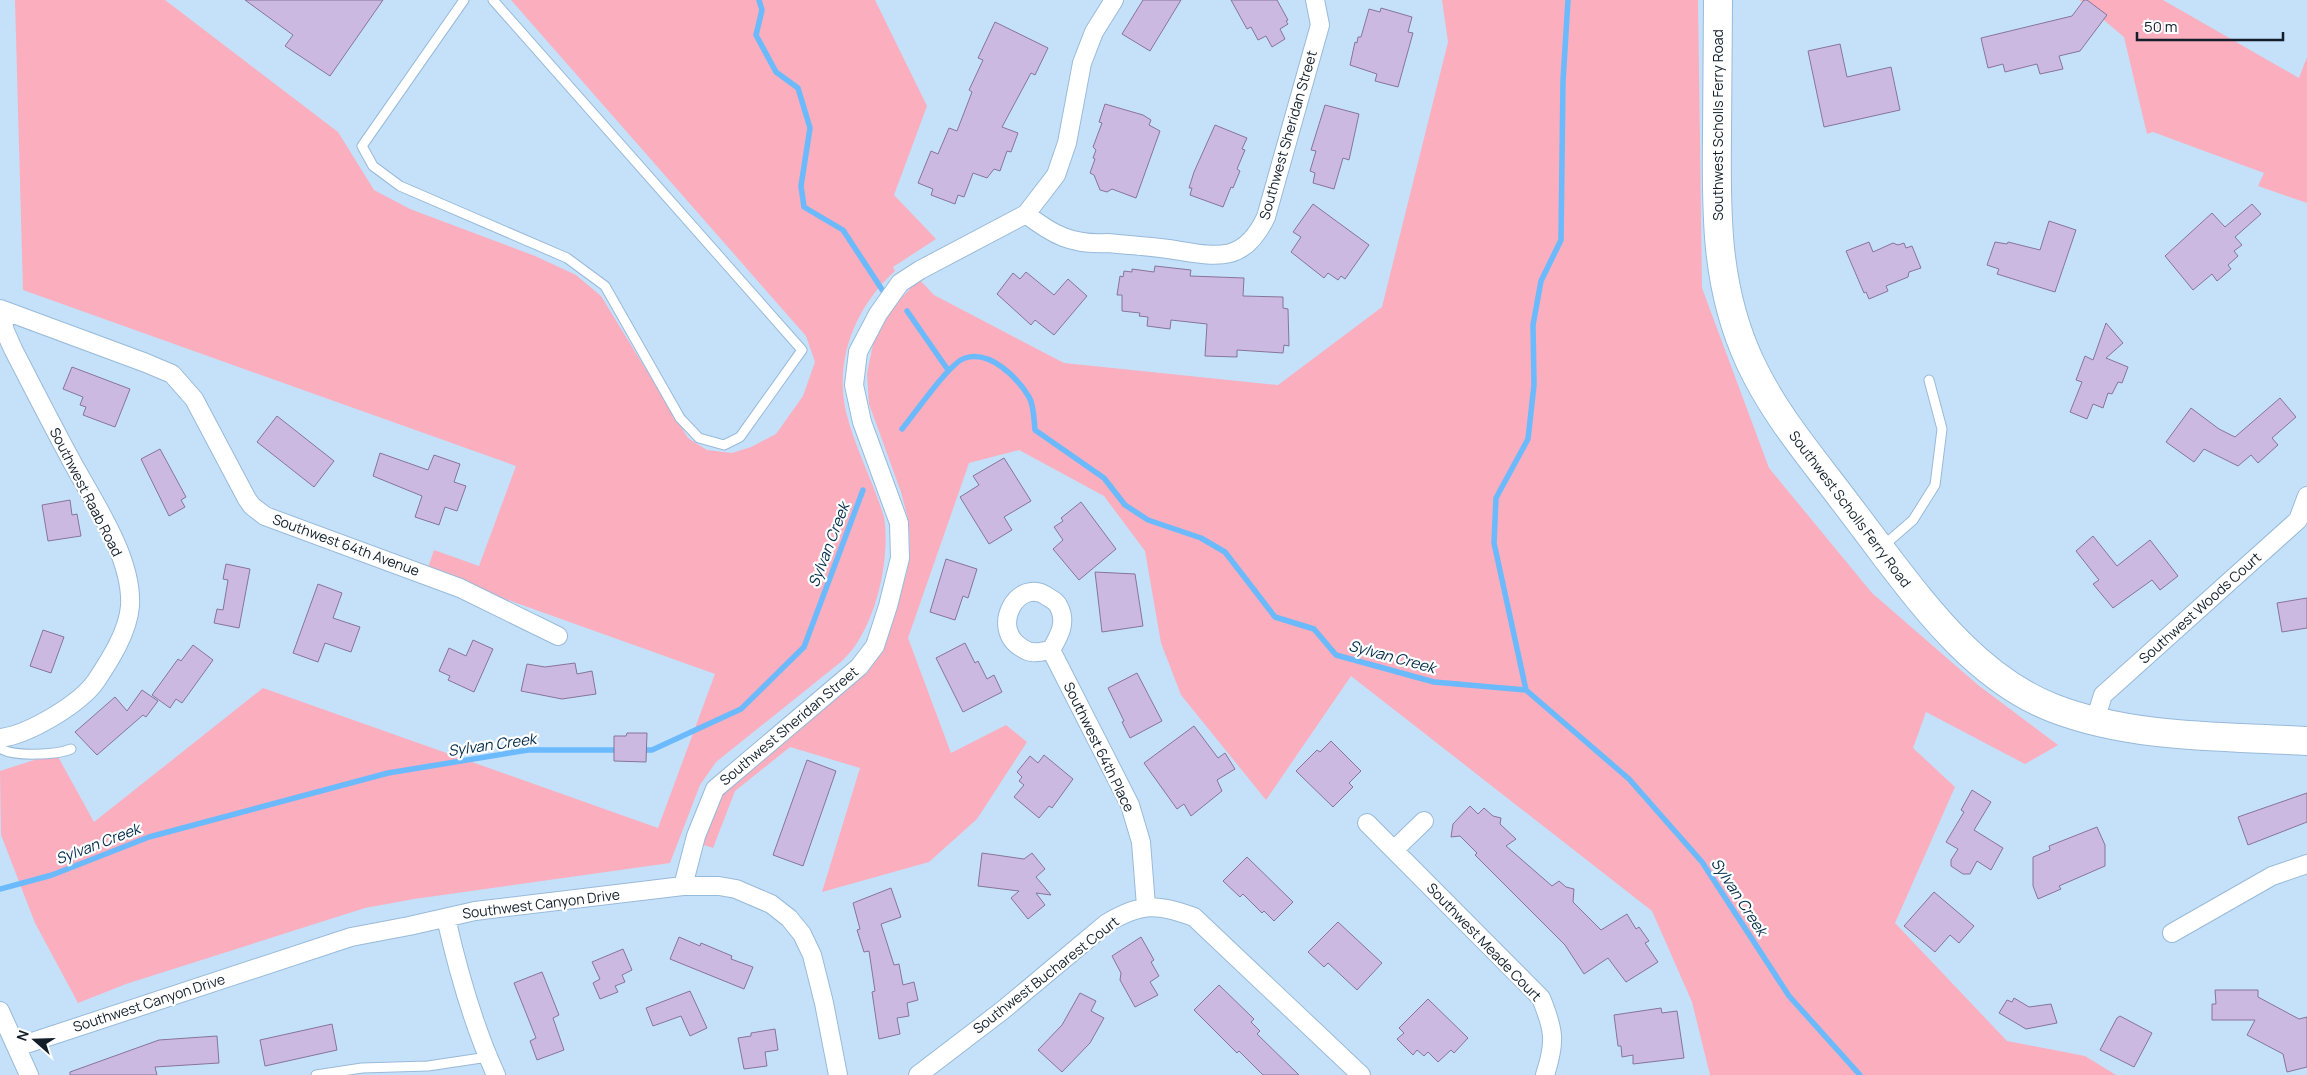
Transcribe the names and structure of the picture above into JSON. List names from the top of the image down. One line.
{"streets":{"main road":["Southwest Scholls Ferry Road"],"street":["Southwest Sheridan Street","Southwest Raab Road","Southwest 64th Avenue","Southwest Woods Court","Southwest 64th Place","Southwest Canyon Drive","Southwest Meade Court","Southwest Bucharest Court"]},"crossings":[["Southwest Scholls Ferry Road","Southwest Woods Court"],["Southwest Sheridan Street","Southwest Canyon Drive"],["Southwest Raab Road","Southwest 64th Avenue"],["Southwest 64th Place","Southwest Bucharest Court"]],"water":["Sylvan Creek"],"scale_bar":"50 m","north":"left"}
